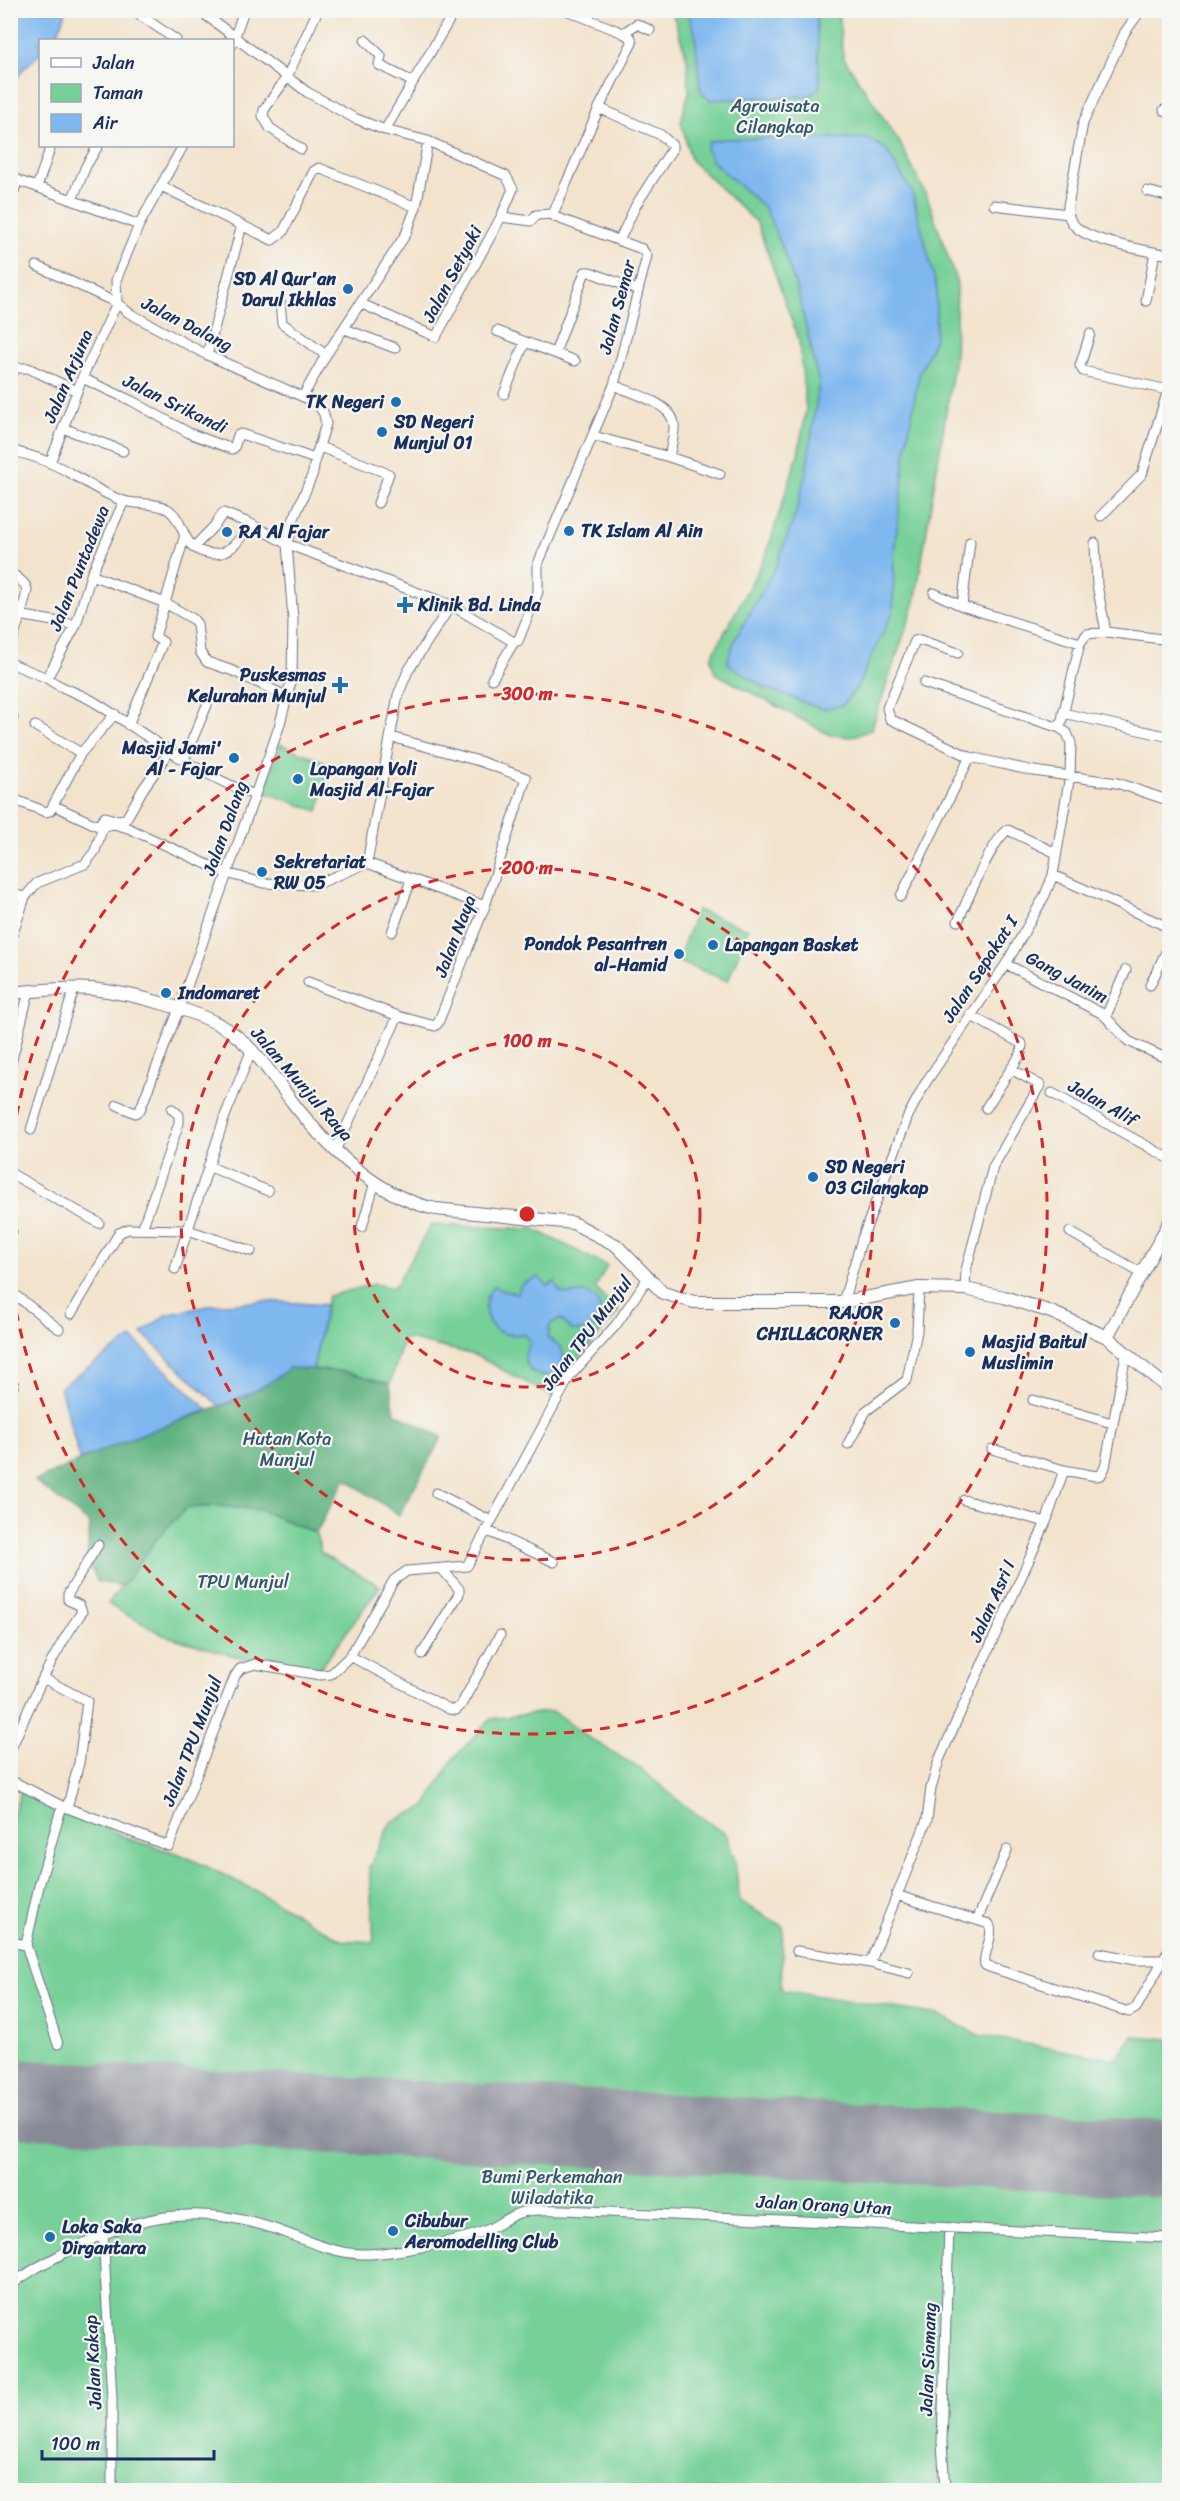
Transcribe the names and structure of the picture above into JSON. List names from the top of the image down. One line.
{"streets":{"street":["Jalan Setyaki","Jalan Semar","Jalan Dalang","Jalan Arjuna","Jalan Srikandi","Jalan Puntadewa","Jalan Naya","Jalan Sepakat I","Gang Janim","Jalan Munjul Raya","Jalan Alif","Jalan TPU Munjul","Jalan Asri I","Jalan Orang Utan","Jalan Siamang","Jalan Kakap"]},"crossings":[["Jalan Dalang","Jalan Arjuna"],["Jalan Dalang","Jalan Srikandi"],["Jalan Dalang","Jalan Munjul Raya"],["Jalan Arjuna","Jalan Srikandi"],["Jalan Sepakat I","Gang Janim"],["Jalan Sepakat I","Jalan Munjul Raya"],["Jalan Munjul Raya","Jalan Alif"],["Jalan Munjul Raya","Jalan TPU Munjul"],["Jalan Orang Utan","Jalan Siamang"],["Jalan Orang Utan","Jalan Kakap"]],"parks":["Agrowisata Cilangkap","Hutan Kota Munjul","TPU Munjul","Bumi Perkemahan Wiladatika"],"places":{"other":["SD Al Qur'an Darul Ikhlas","TK Negeri","SD Negeri Munjul 01","TK Islam Al Ain","RA Al Fajar","Masjid Jami' Al - Fajar","Lapangan Voli Masjid Al-Fajar","Sekretariat RW 05","Lapangan Basket","Pondok Pesantren al-Hamid","Indomaret","SD Negeri 03 Cilangkap","RAJOR CHILL&CORNER","Masjid Baitul Muslimin","Cibubur Aeromodelling Club","Loka Saka Dirgantara"],"health":["Klinik Bd. Linda","Puskesmas Kelurahan Munjul"]},"legend":["Jalan","Taman","Air"],"scale_bar":"100 m","rings":["300 m","200 m","100 m"]}
